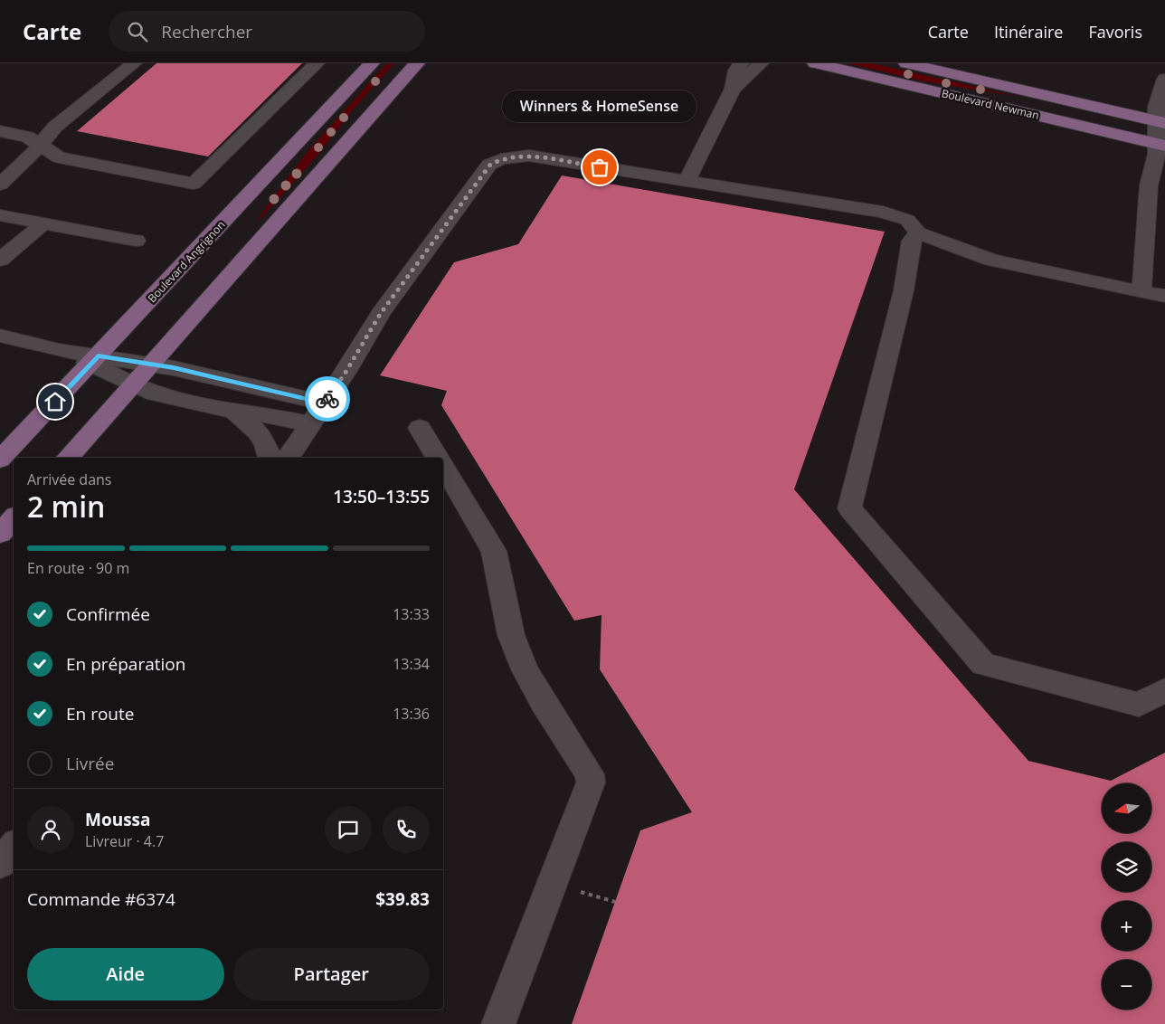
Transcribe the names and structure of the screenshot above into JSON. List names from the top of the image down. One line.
{"streets":{"main road":["Boulevard Newman","Boulevard Angrignon"]},"places":["Winners & HomeSense"],"north":"left","page":{"header":"Carte","search":"Rechercher","nav":["Carte","Itinéraire","Favoris"],"bubble":"Winners & HomeSense","heading":["2 min","Arrivée dans","13:50–13:55"],"panel":["Moussa","Livreur · 4.7","Commande #6374","$39.83"],"bar":"En route · 90 m","list":[["Confirmée","13:33"],["En préparation","13:34"],["En route","13:36"],"Livrée"],"map_buttons":["+","−"],"buttons":["Aide","Partager"]}}
